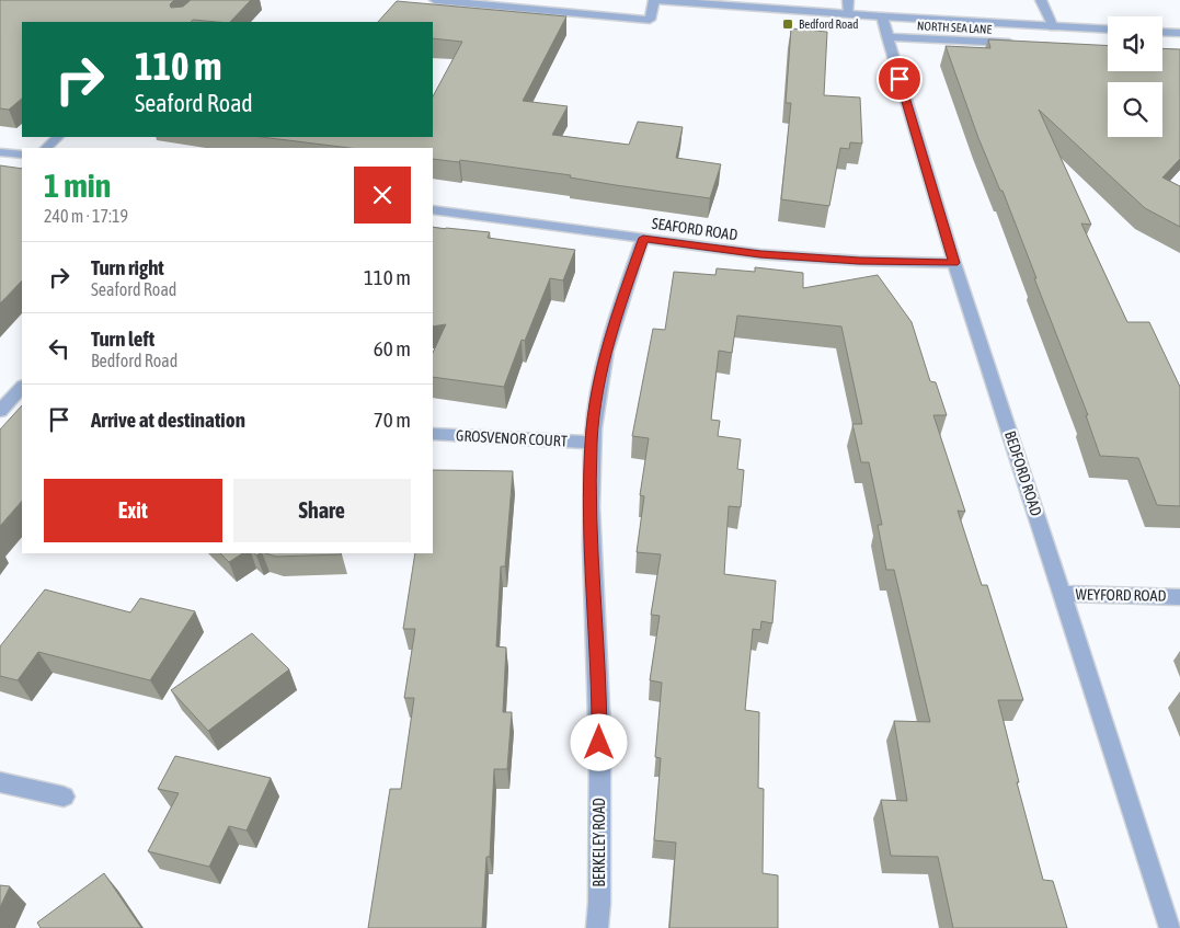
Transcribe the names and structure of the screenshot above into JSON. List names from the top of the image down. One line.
{"streets":{"street":["NORTH SEA LANE","SEAFORD ROAD","GROSVENOR COURT","BEDFORD ROAD","WEYFORD ROAD","BERKELEY ROAD"]},"crossings":[["NORTH SEA LANE","BEDFORD ROAD"],["SEAFORD ROAD","BEDFORD ROAD"],["SEAFORD ROAD","BERKELEY ROAD"],["GROSVENOR COURT","BERKELEY ROAD"],["BEDFORD ROAD","WEYFORD ROAD"]],"places":{"transit":["Bedford Road"]},"page":{"turn":["110 m","Seaford Road"],"heading":["1 min","240 m · 17:19"],"list":[{"name":"Turn right","note":"Seaford Road","value":"110 m"},{"name":"Turn left","note":"Bedford Road","value":"60 m"},{"name":"Arrive at destination","value":"70 m"}],"buttons":["Exit","Share"]}}
